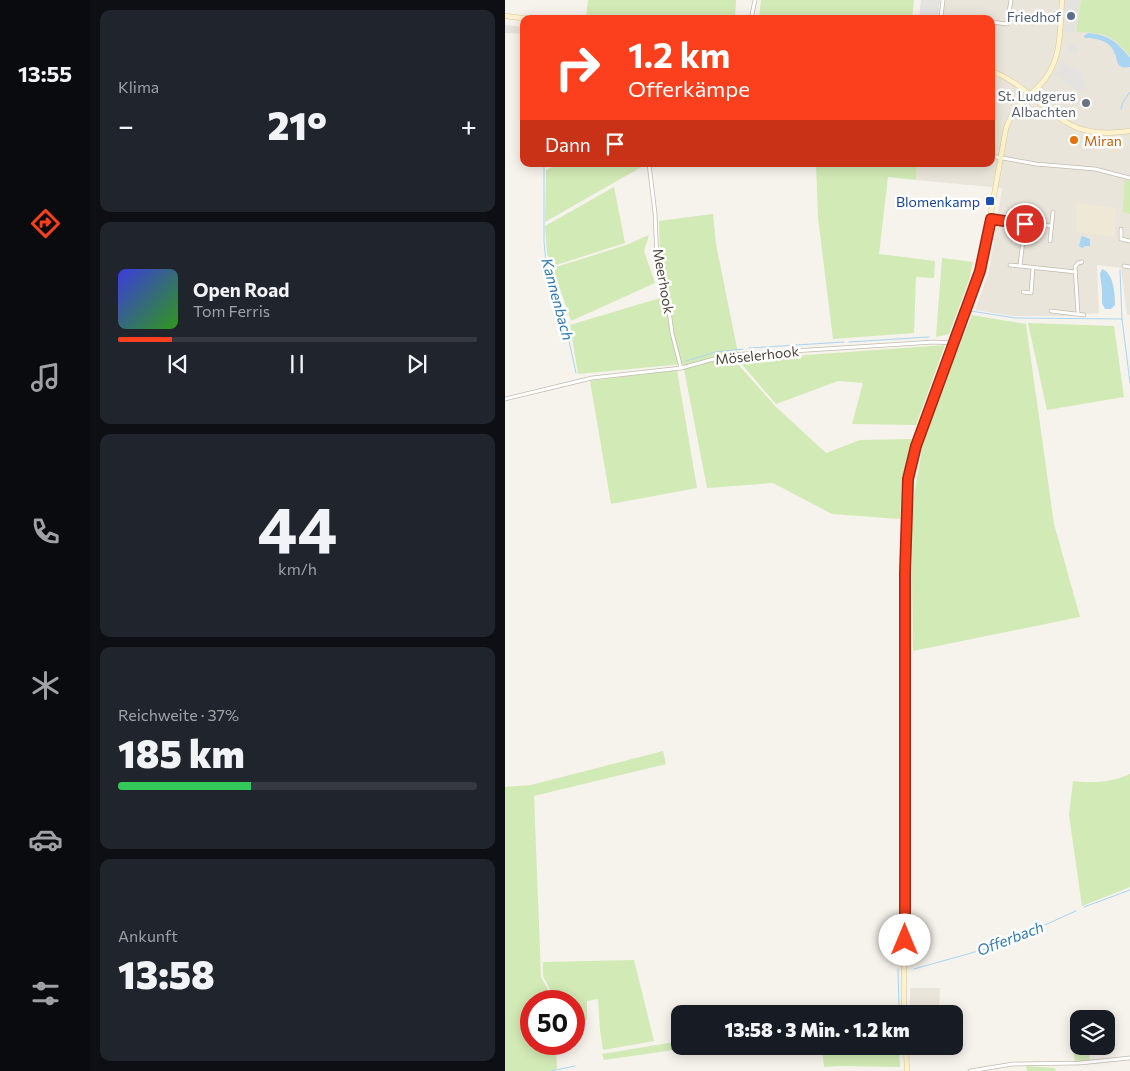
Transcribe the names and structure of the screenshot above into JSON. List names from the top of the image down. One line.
{"streets":{"street":["Meerhook","Möselerhook"]},"crossings":[["Meerhook","Möselerhook"]],"water":["Kannenbach","Offerbach"],"places":{"other":["Friedhof","St. Ludgerus Albachten","Miran"],"transit":["Blomenkamp"]},"page":{"tabs":"13:55","tile":["Klima",["44","km/h"],["Reichweite · 37%","185 km"],["Ankunft","13:58"]],"turn":["1.2 km","Offerkämpe"],"heat":["−","21°","+"],"then":"Dann","song":["Open Road","Tom Ferris"],"limit":"50","trip":"13:58 · 3 Min. · 1.2 km"}}
